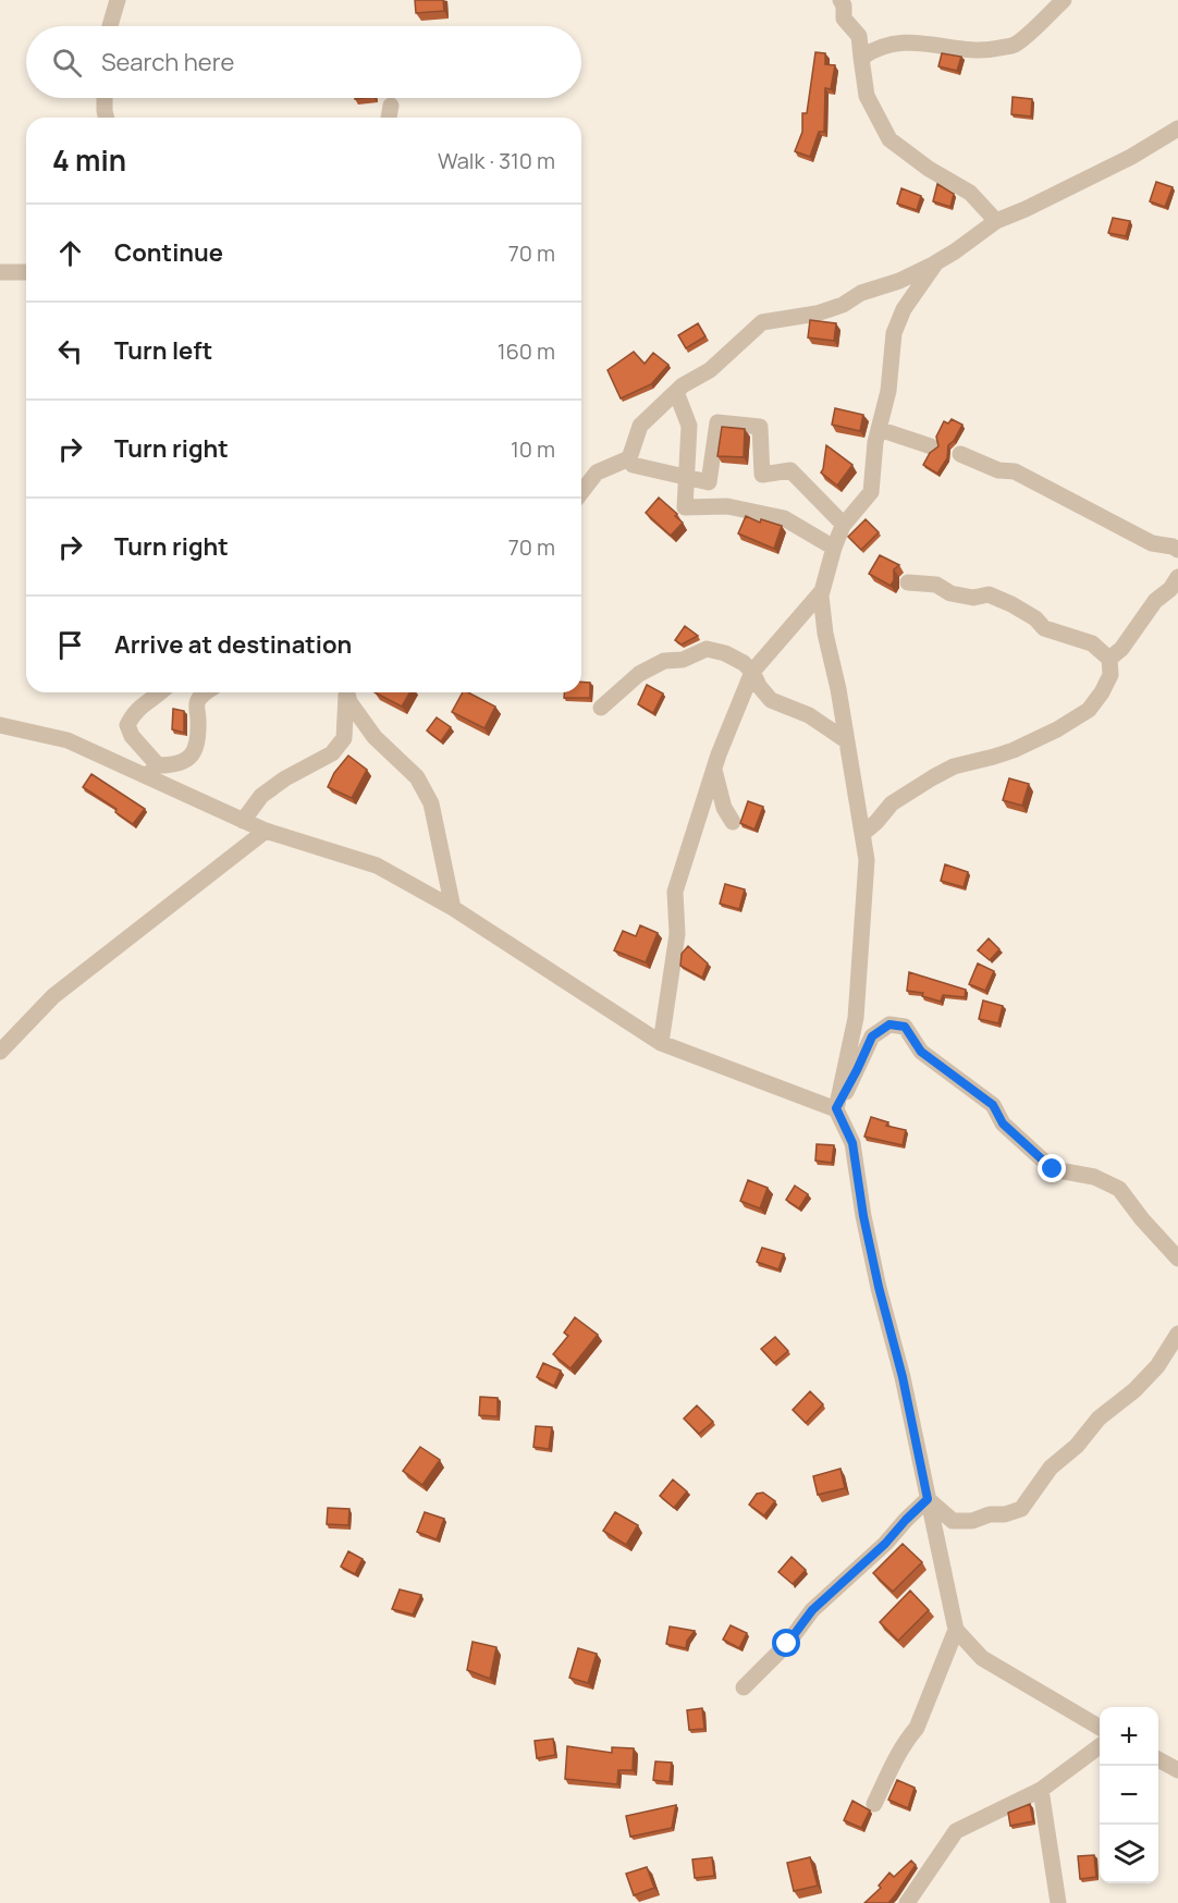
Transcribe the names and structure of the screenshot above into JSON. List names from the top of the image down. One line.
{"page":{"search":"Search here","heading":["4 min","Walk · 310 m"],"list":[["Continue","70 m"],["Turn left","160 m"],["Turn right","10 m"],["Turn right","70 m"],"Arrive at destination"],"map_buttons":["+","−"]}}
